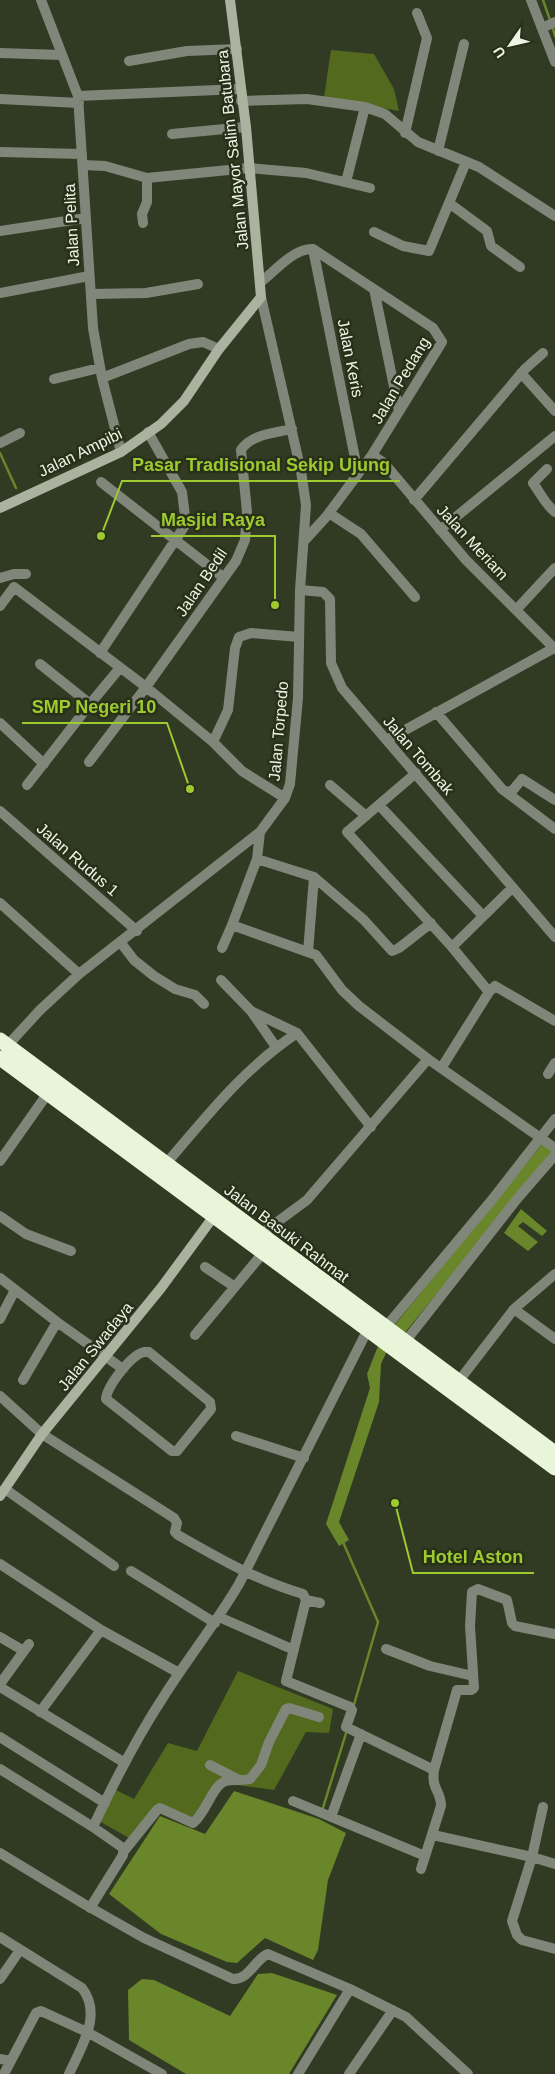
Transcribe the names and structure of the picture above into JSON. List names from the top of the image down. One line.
{"streets":{"highway":["Jalan Basuki Rahmat"],"street":["Jalan Mayor Salim Batubara","Jalan Pelita","Jalan Keris","Jalan Pedang","Jalan Ampibi","Jalan Meriam","Jalan Bedil","Jalan Torpedo","Jalan Tombak","Jalan Rudus 1","Jalan Swadaya"]},"crossings":[["Jalan Mayor Salim Batubara","Jalan Ampibi"],["Jalan Mayor Salim Batubara","Jalan Torpedo"],["Jalan Pelita","Jalan Ampibi"],["Jalan Keris","Jalan Pedang"],["Jalan Pedang","Jalan Meriam"],["Jalan Pedang","Jalan Torpedo"],["Jalan Ampibi","Jalan Torpedo"],["Jalan Bedil","Jalan Torpedo"],["Jalan Torpedo","Jalan Tombak"],["Jalan Torpedo","Jalan Rudus 1"],["Jalan Torpedo","Jalan Basuki Rahmat"],["Jalan Basuki Rahmat","Jalan Swadaya"]],"places":["Pasar Tradisional Sekip Ujung","Masjid Raya","SMP Negeri 10","Hotel Aston"],"north":"bottom left"}
